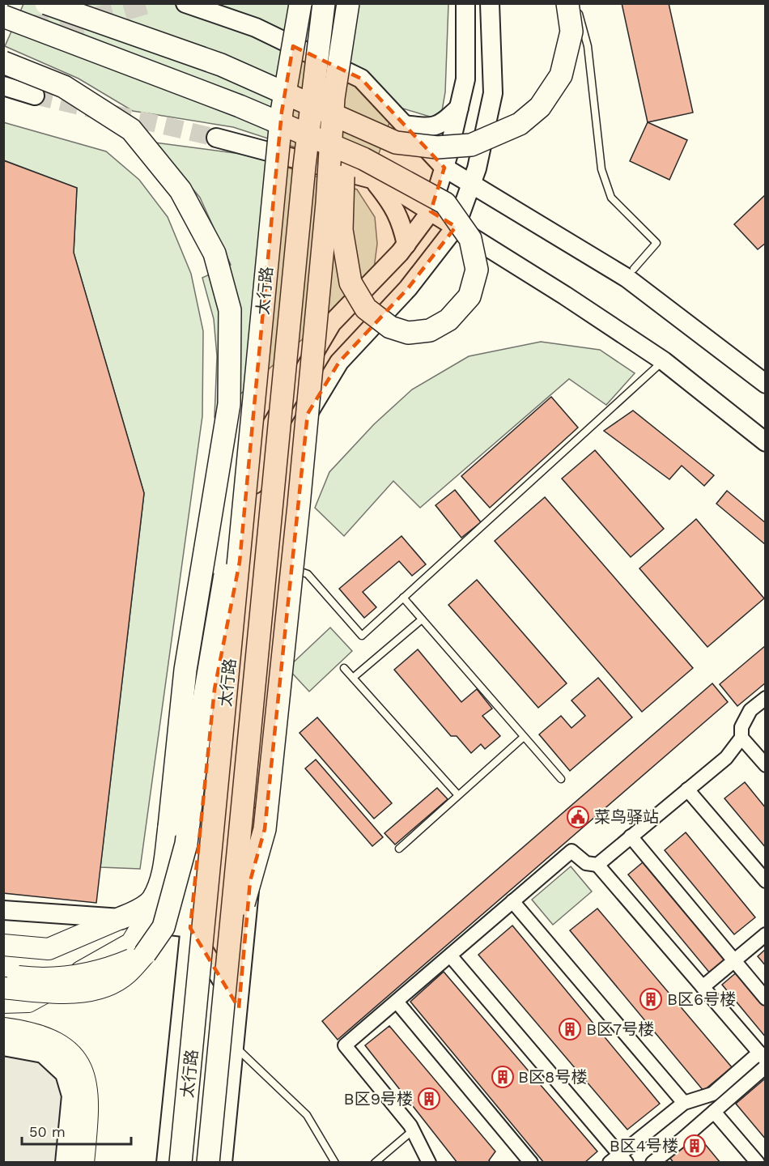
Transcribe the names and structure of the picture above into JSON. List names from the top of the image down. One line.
{"streets":{"highway":["太行路"]},"places":{"public building":["菜鸟驿站"],"building":["B区6号楼","B区7号楼","B区8号楼","B区9号楼","B区4号楼"]},"scale_bar":"50 m"}
